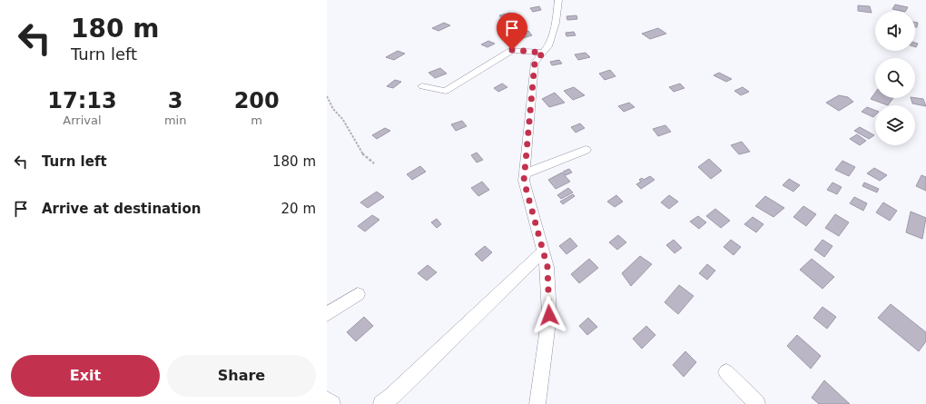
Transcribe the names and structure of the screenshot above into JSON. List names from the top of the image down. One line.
{"page":{"turn":["180 m","Turn left"],"eta":["17:13","Arrival","3","min","200","m"],"list":[{"name":"Turn left","value":"180 m"},{"name":"Arrive at destination","value":"20 m"}],"buttons":["Exit","Share"]}}
